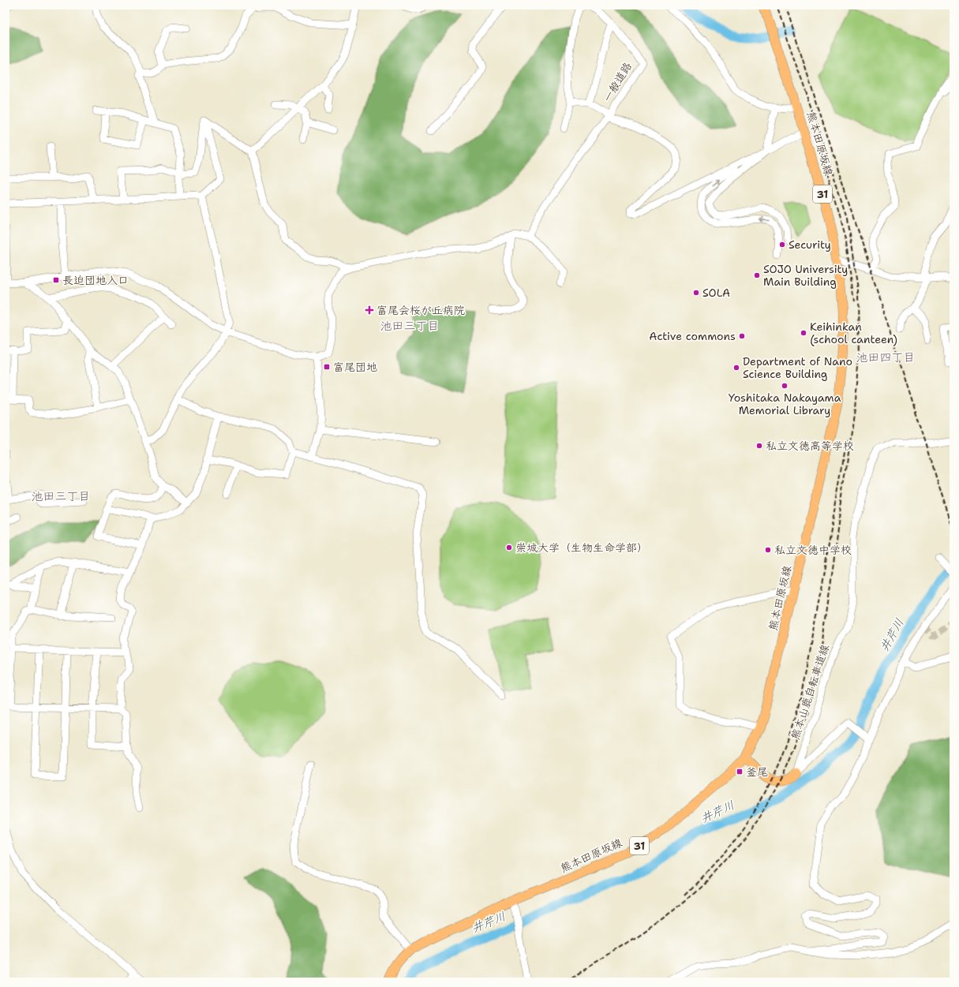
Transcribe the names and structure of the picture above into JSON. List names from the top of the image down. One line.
{"streets":{"main road":["熊本田原坂線","31"],"street":["一般道路","熊本山鹿自転車道線"]},"districts":["池田三丁目","池田四丁目","池田三丁目"],"water":["井芹川"],"places":{"other":["Security","SOJO University Main Building","SOLA","Keihinkan (school canteen)","Active commons","Department of Nano Science Building","Yoshitaka Nakayama Memorial Library","私立文徳高等学校","崇城大学（生物生命学部）","私立文徳中学校"],"transit":["長迫団地入口","富尾団地","釜尾"],"health":["富尾会桜が丘病院"]}}
